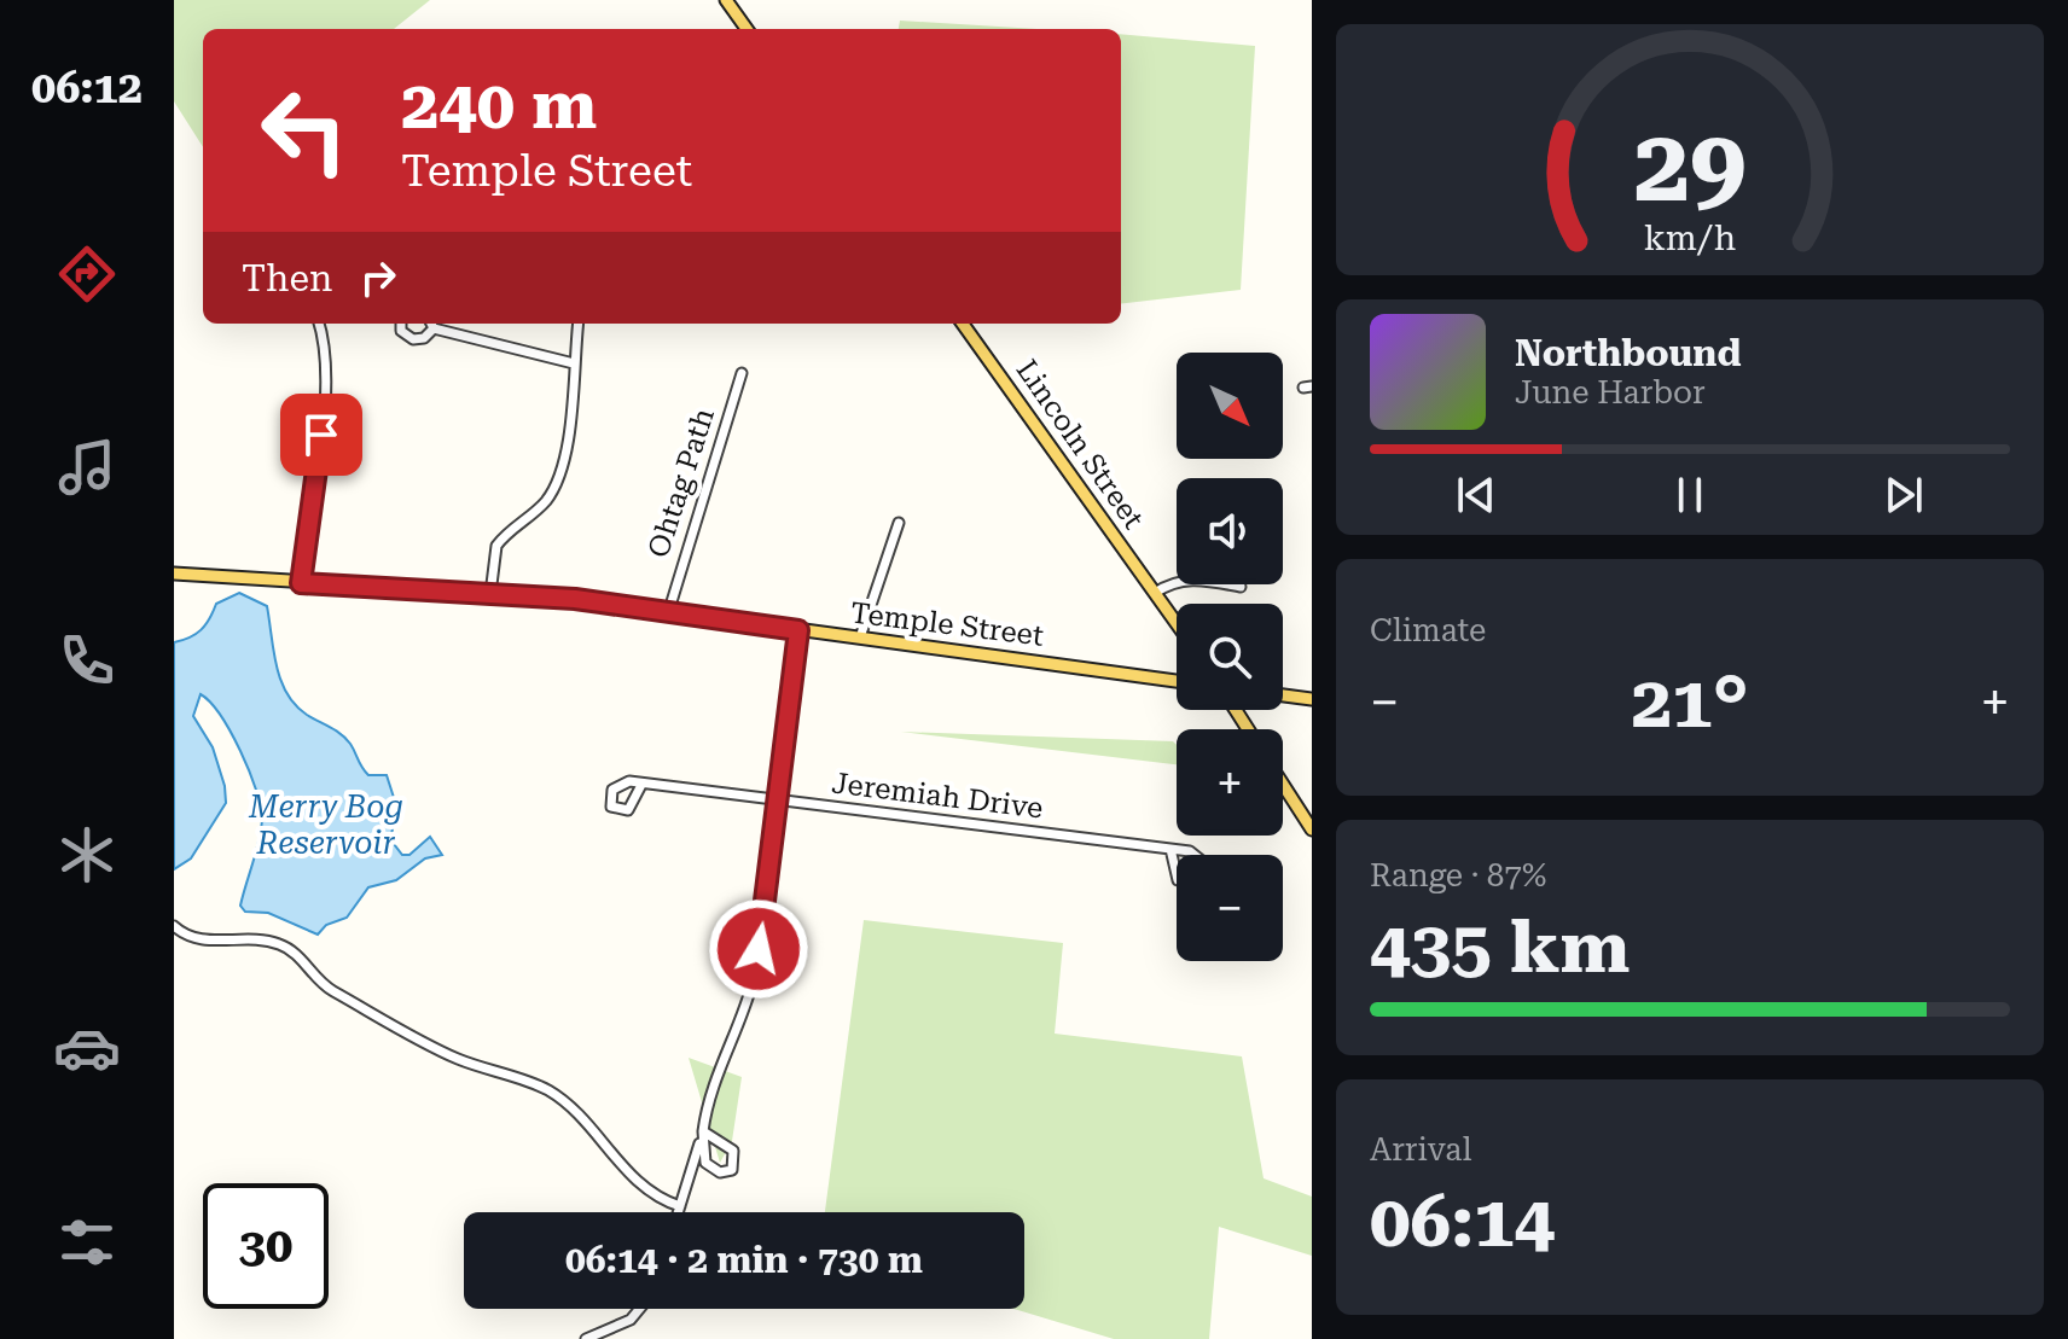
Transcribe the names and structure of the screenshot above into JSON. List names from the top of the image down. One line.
{"streets":{"main road":["Lincoln Street","Temple Street"],"street":["Ohtag Path","Jeremiah Drive"]},"crossings":[["Ohtag Path","Temple Street"]],"water":["Merry Bog Reservoir"],"north":"bottom right","page":{"tabs":"06:12","turn":["240 m","Temple Street"],"then":"Then","song":["Northbound","June Harbor"],"map_buttons":["+","−"],"tile":["Climate",["Range · 87%","435 km"],["Arrival","06:14"]],"heat":["−","21°","+"],"limit":"30","trip":"06:14 · 2 min · 730 m","gauge":["29","km/h"]}}
